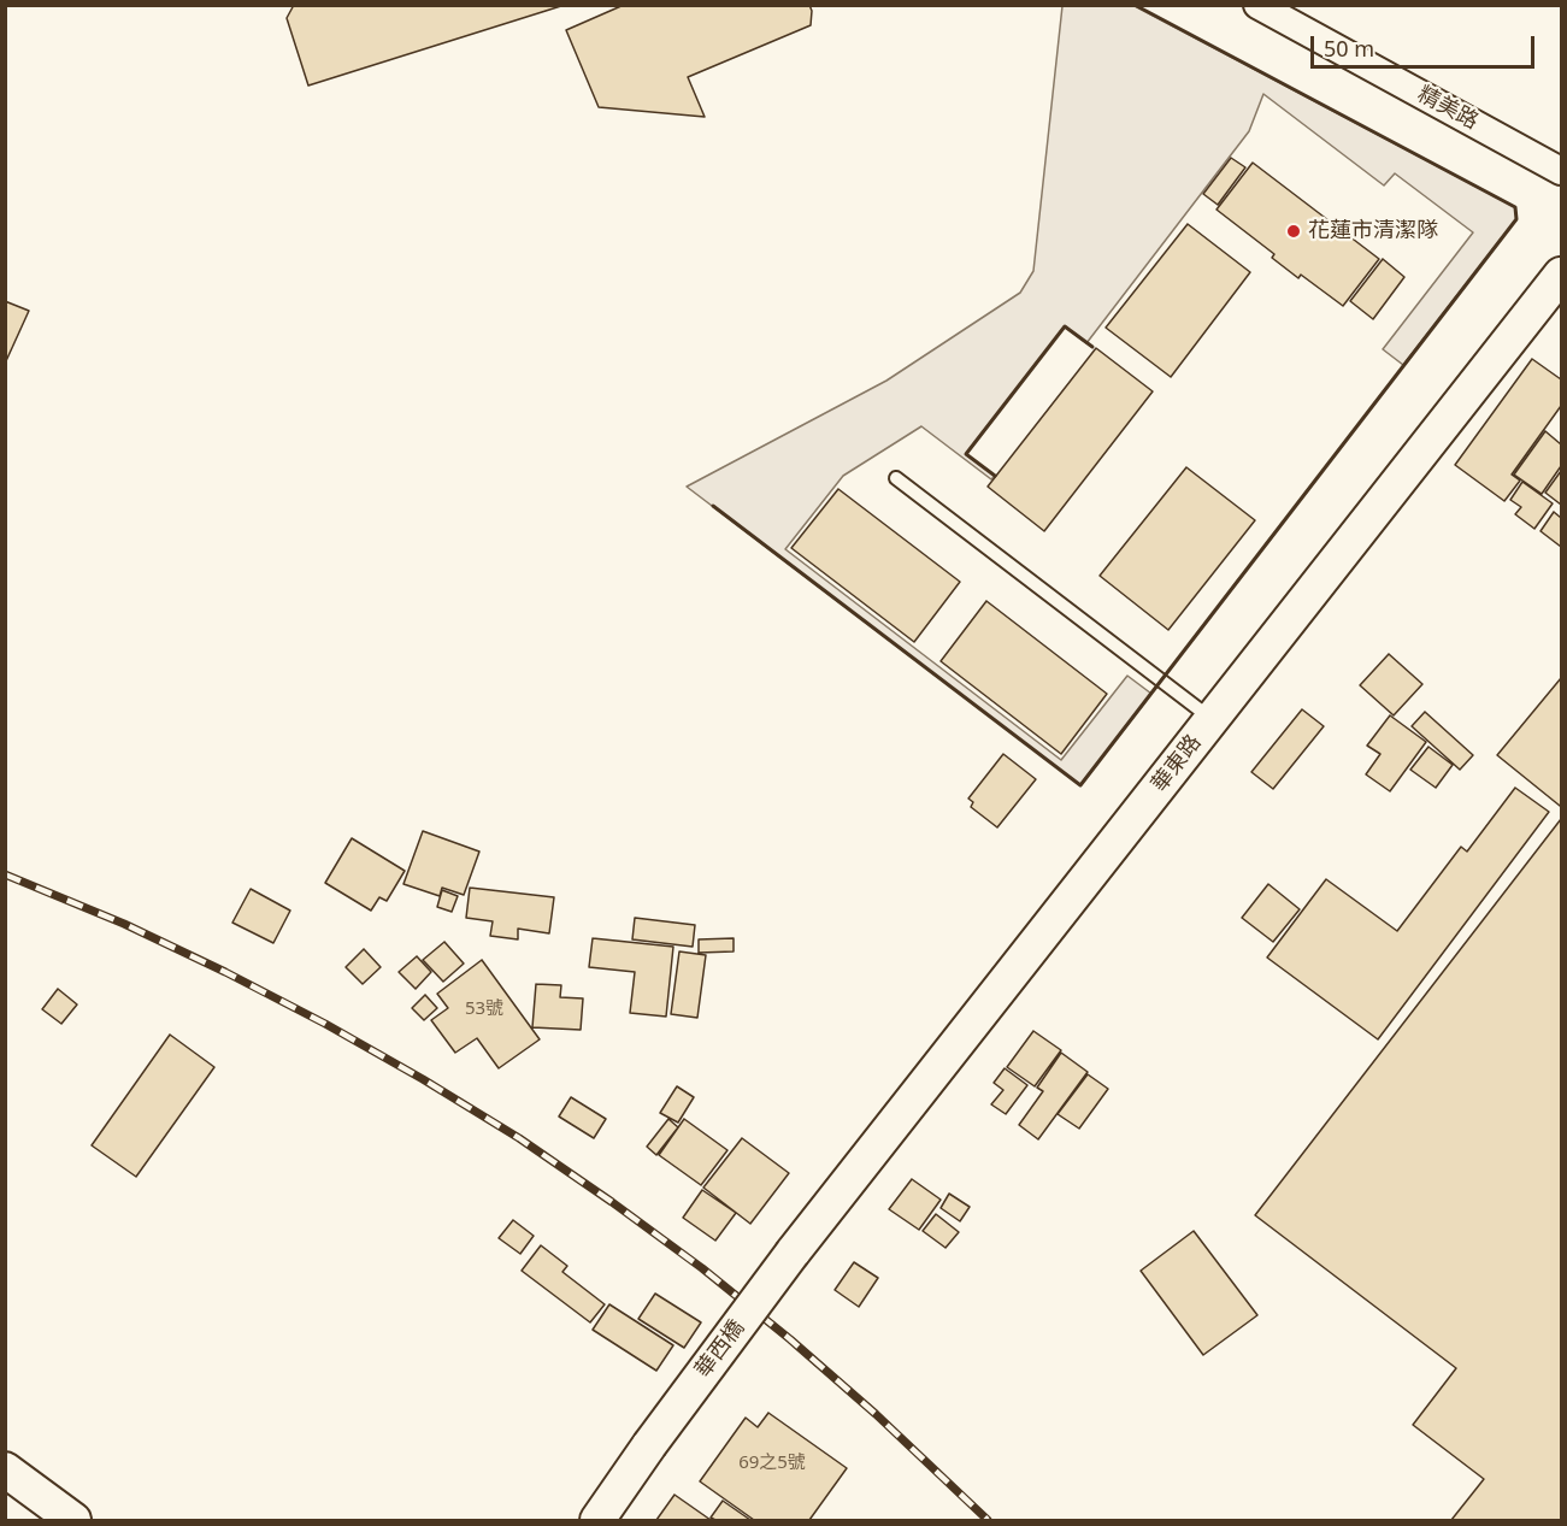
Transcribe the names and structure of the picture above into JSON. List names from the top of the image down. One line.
{"streets":{"street":["精美路","華東路","華西橋"]},"crossings":[["華東路","華西橋"]],"places":["花蓮市清潔隊"],"house_numbers":["53號","69之5號"],"scale_bar":"50 m"}
